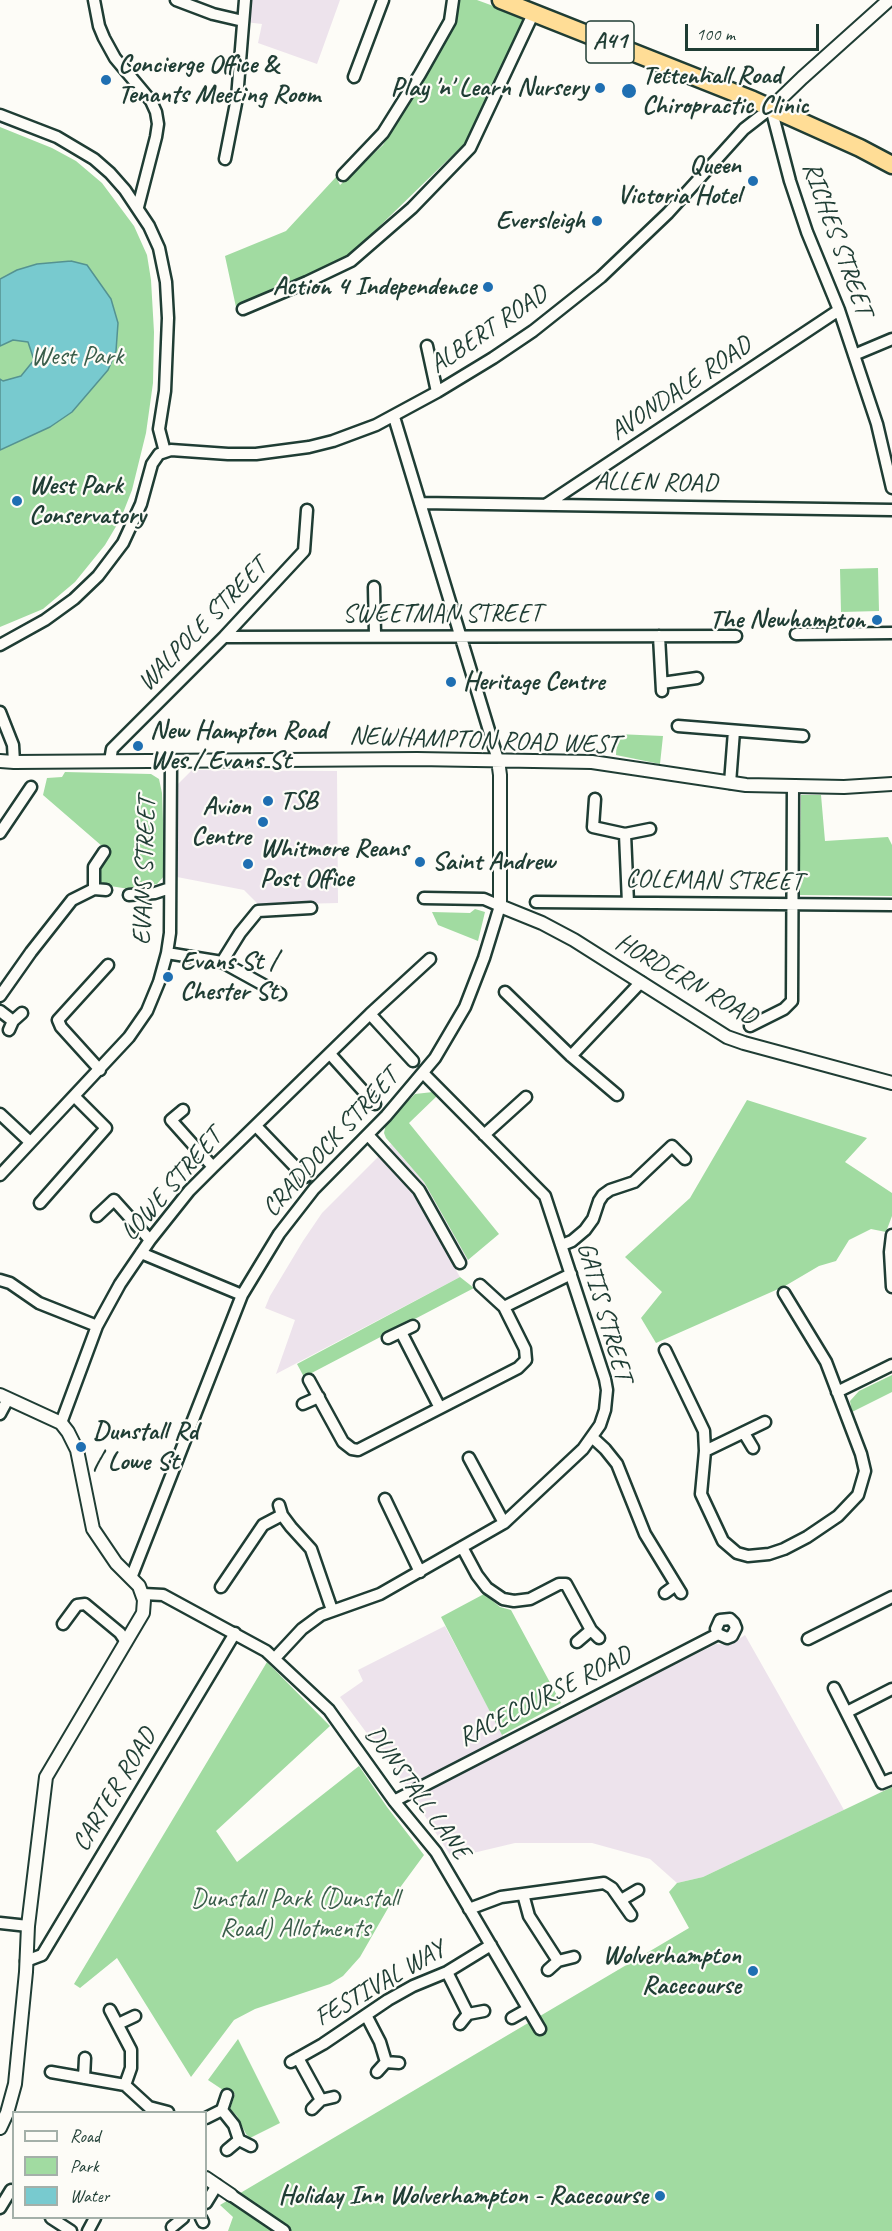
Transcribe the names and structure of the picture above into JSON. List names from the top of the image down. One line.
{"streets":{"highway":["A41"],"street":["RICHES STREET","ALBERT ROAD","AVONDALE ROAD","ALLEN ROAD","SWEETMAN STREET","WALPOLE STREET","NEWHAMPTON ROAD WEST","EVANS STREET","COLEMAN STREET","HORDERN ROAD","CRADDOCK STREET","LOWE STREET","GATIS STREET","RACECOURSE ROAD","CARTER ROAD","DUNSTALL LANE","FESTIVAL WAY"]},"crossings":[["A41","RICHES STREET"],["A41","ALBERT ROAD"],["RICHES STREET","ALBERT ROAD"],["RICHES STREET","AVONDALE ROAD"],["AVONDALE ROAD","ALLEN ROAD"],["SWEETMAN STREET","WALPOLE STREET"],["WALPOLE STREET","NEWHAMPTON ROAD WEST"],["NEWHAMPTON ROAD WEST","EVANS STREET"],["HORDERN ROAD","CRADDOCK STREET"],["CRADDOCK STREET","GATIS STREET"],["GATIS STREET","DUNSTALL LANE"],["RACECOURSE ROAD","DUNSTALL LANE"],["CARTER ROAD","DUNSTALL LANE"],["DUNSTALL LANE","FESTIVAL WAY"]],"parks":["West Park","Dunstall Park (Dunstall Road) Allotments"],"places":["Concierge Office & Tenants Meeting Room","Play 'n' Learn Nursery","Tettenhall Road Chiropractic Clinic","Queen Victoria Hotel","Eversleigh","Action 4 Independence","West Park Conservatory","The Newhampton","Heritage Centre","New Hampton Road Wes / Evans St","TSB","Avion Centre","Saint Andrew","Whitmore Reans Post Office","Evans St / Chester St","Dunstall Rd / Lowe St","Wolverhampton Racecourse","Holiday Inn Wolverhampton - Racecourse"],"legend":["Road","Park","Water"],"scale_bar":"100 m"}
